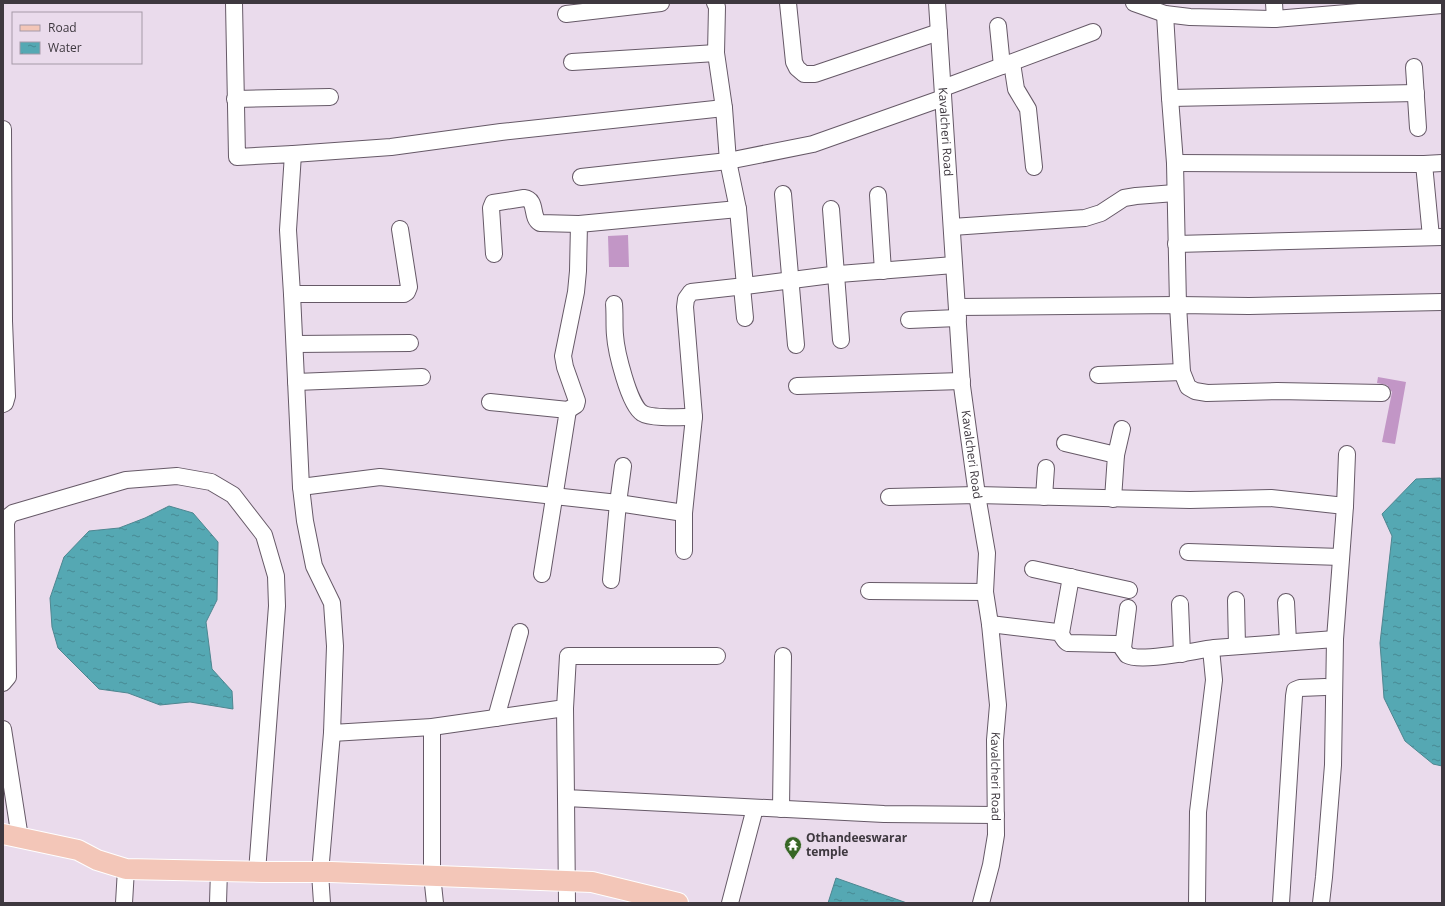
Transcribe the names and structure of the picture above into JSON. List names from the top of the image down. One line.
{"streets":{"street":["Kavalcheri Road"]},"places":{"temple":["Othandeeswarar temple"]},"legend":["Road","Water"]}
